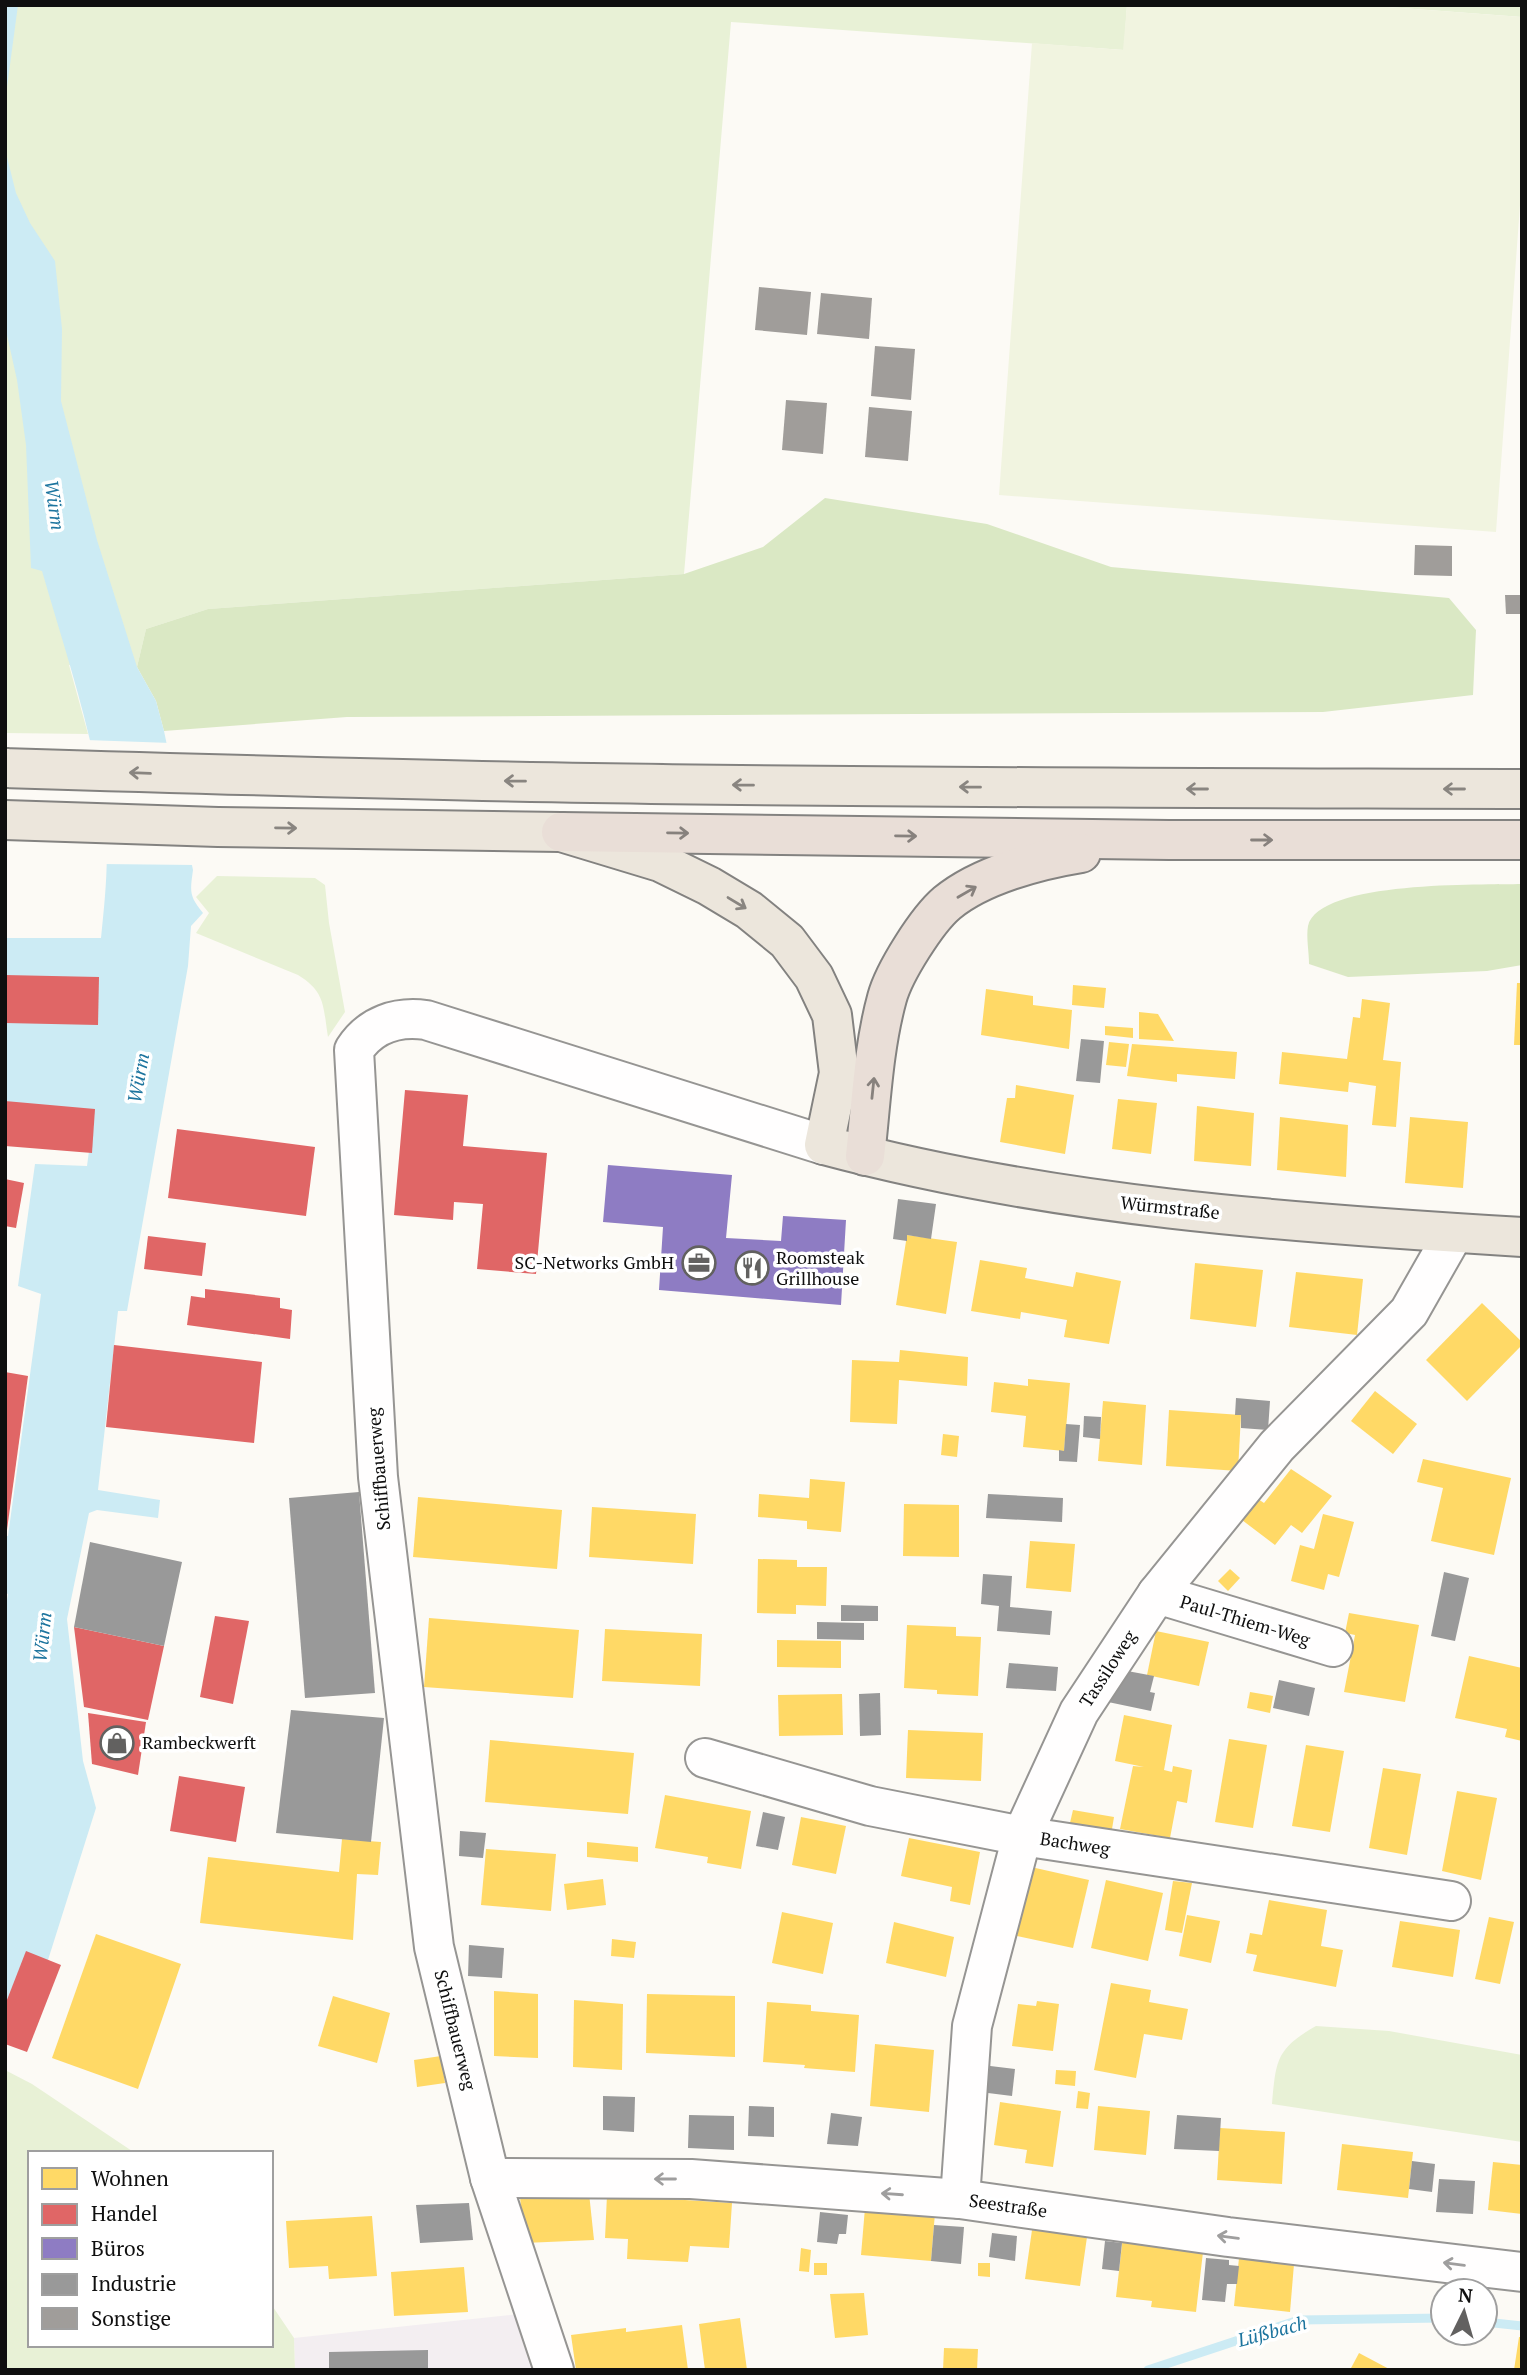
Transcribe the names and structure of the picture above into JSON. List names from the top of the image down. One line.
{"streets":{"main road":["Würmstraße"],"street":["Schiffbauerweg","Paul-Thiem-Weg","Tassiloweg","Bachweg","Seestraße"]},"crossings":[["Würmstraße","Schiffbauerweg"],["Würmstraße","Tassiloweg"],["Schiffbauerweg","Seestraße"],["Paul-Thiem-Weg","Tassiloweg"],["Tassiloweg","Bachweg"],["Tassiloweg","Seestraße"]],"one_way":["Seestraße"],"water":["Würm","Lüßbach"],"places":{"office":["SC-Networks GmbH"],"restaurant":["Roomsteak Grillhouse"],"shop":["Rambeckwerft"]},"legend":["Wohnen","Handel","Büros","Industrie","Sonstige"],"north":"top"}
